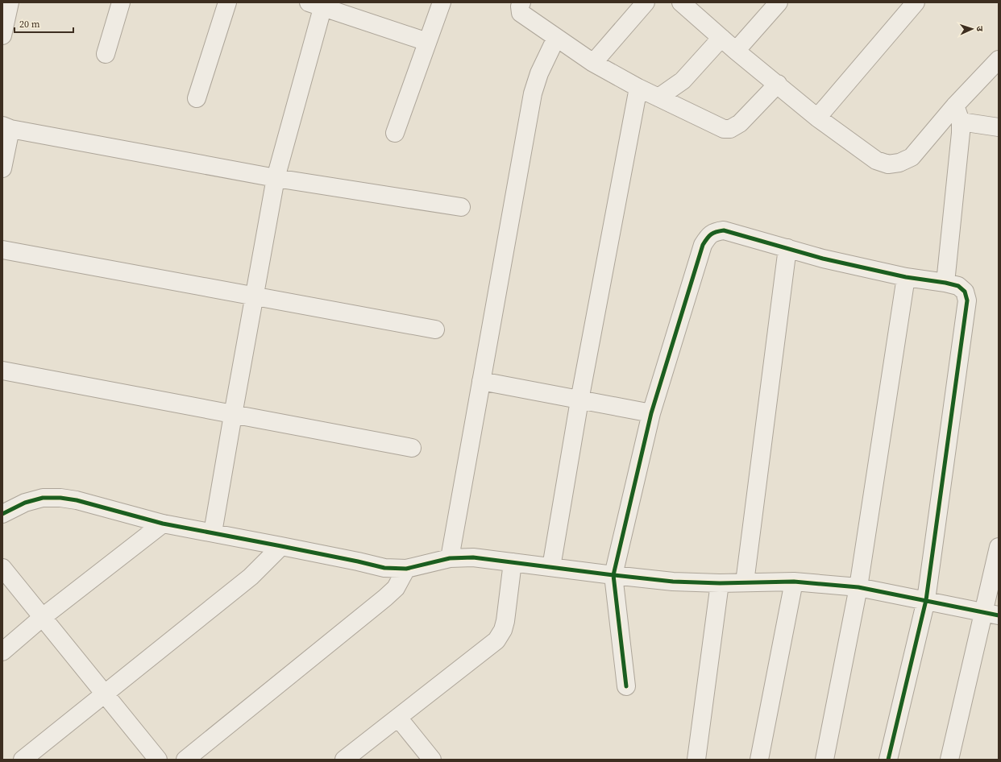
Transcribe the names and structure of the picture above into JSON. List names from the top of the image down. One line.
{"scale_bar":"20 m","north":"right"}
